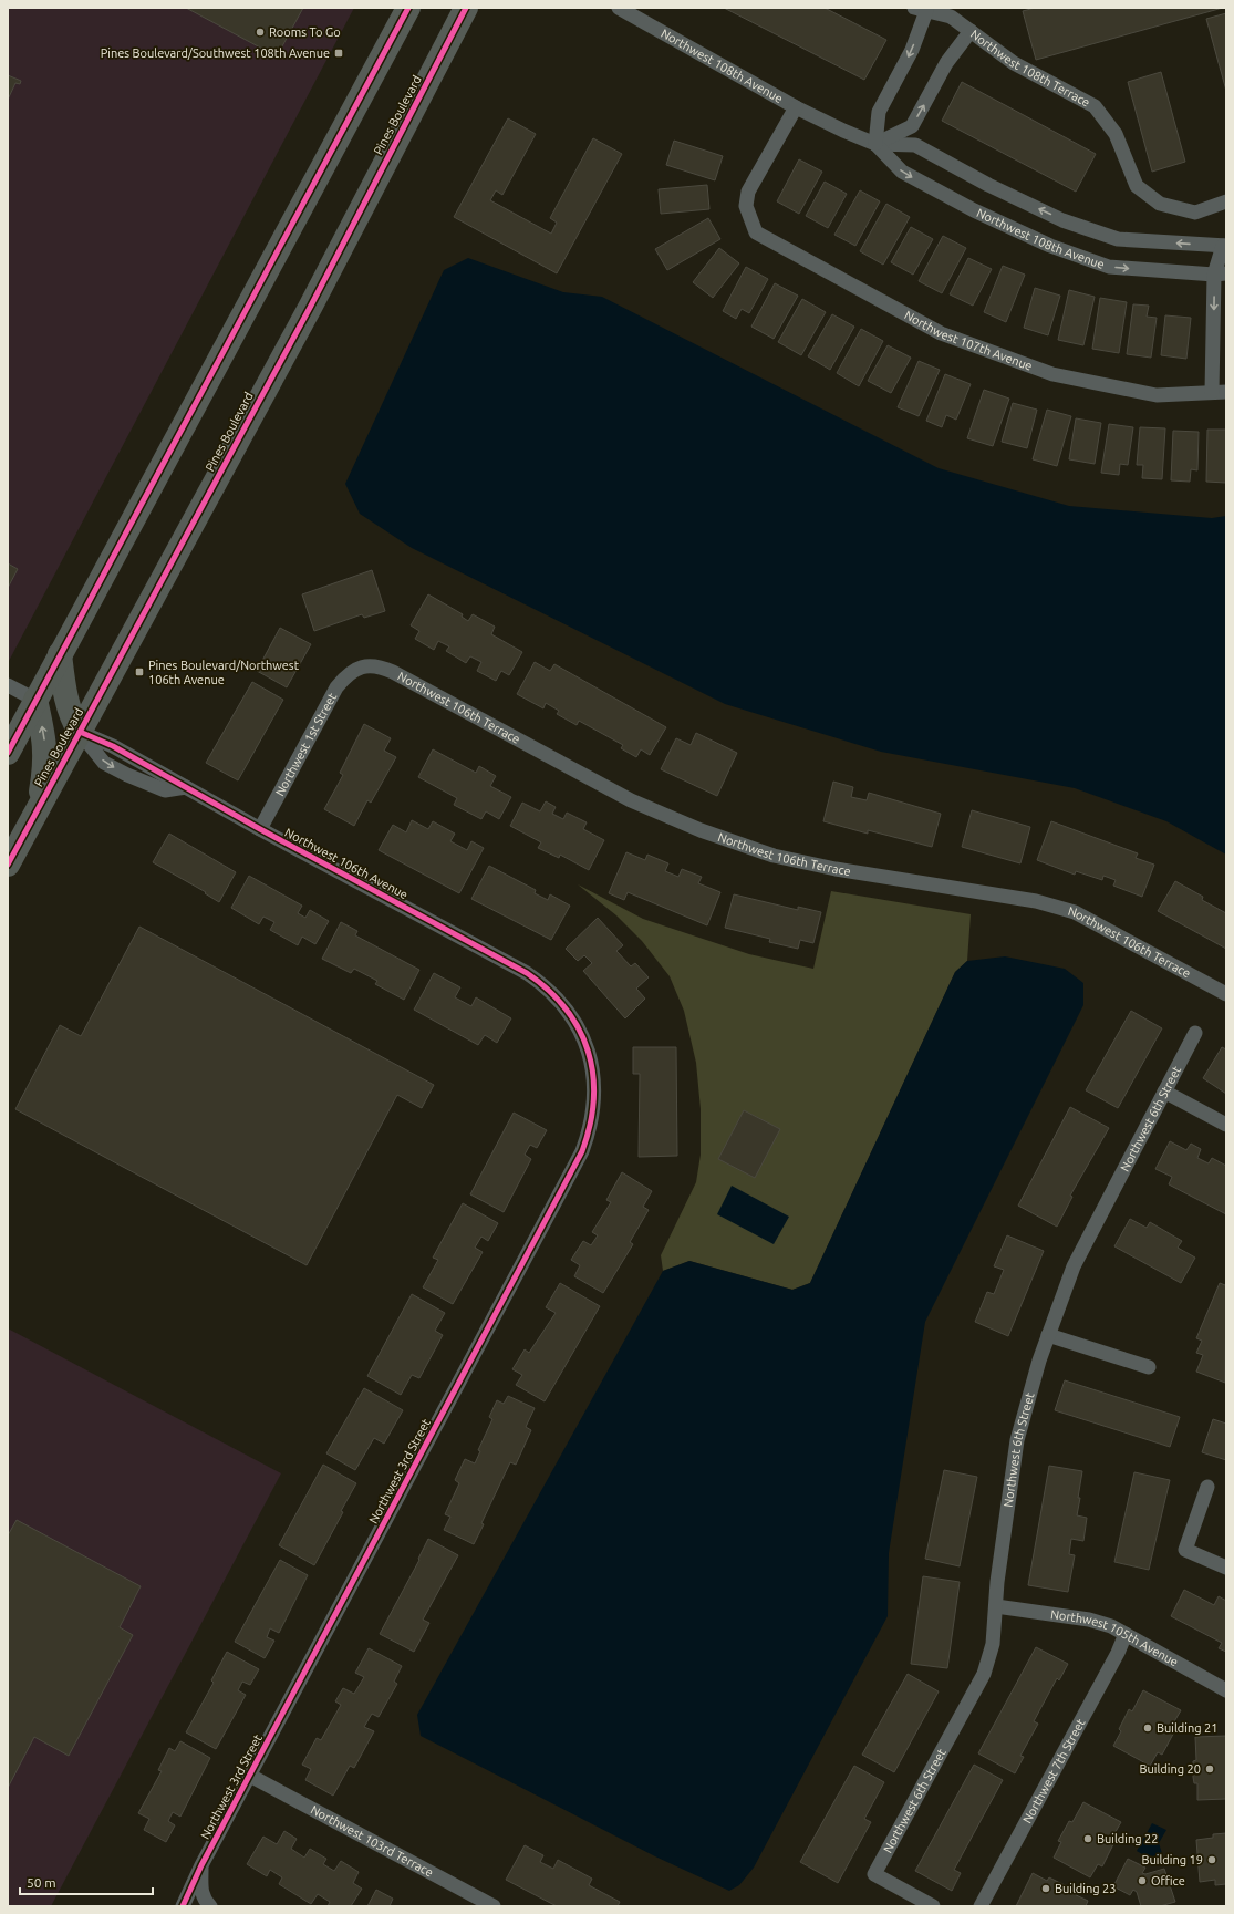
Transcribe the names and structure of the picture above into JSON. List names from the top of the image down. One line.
{"streets":{"highway":["Pines Boulevard"],"street":["Northwest 108th Avenue","Northwest 108th Terrace","Northwest 107th Avenue","Northwest 106th Terrace","Northwest 1st Street","Northwest 106th Avenue","Northwest 6th Street","Northwest 3rd Street","Northwest 105th Avenue","Northwest 7th Street","Northwest 103rd Terrace"]},"crossings":[["Northwest 108th Avenue","Northwest 107th Avenue"],["Pines Boulevard","Northwest 106th Avenue"],["Northwest 106th Terrace","Northwest 1st Street"],["Northwest 1st Street","Northwest 106th Avenue"],["Northwest 106th Avenue","Northwest 3rd Street"],["Northwest 6th Street","Northwest 105th Avenue"],["Northwest 3rd Street","Northwest 103rd Terrace"],["Northwest 105th Avenue","Northwest 7th Street"]],"places":{"other":["Rooms To Go","Building 21","Building 20","Building 22","Building 19","Office","Building 23"],"transit":["Pines Boulevard/Southwest 108th Avenue","Pines Boulevard/Northwest 106th Avenue"]},"scale_bar":"50 m"}
